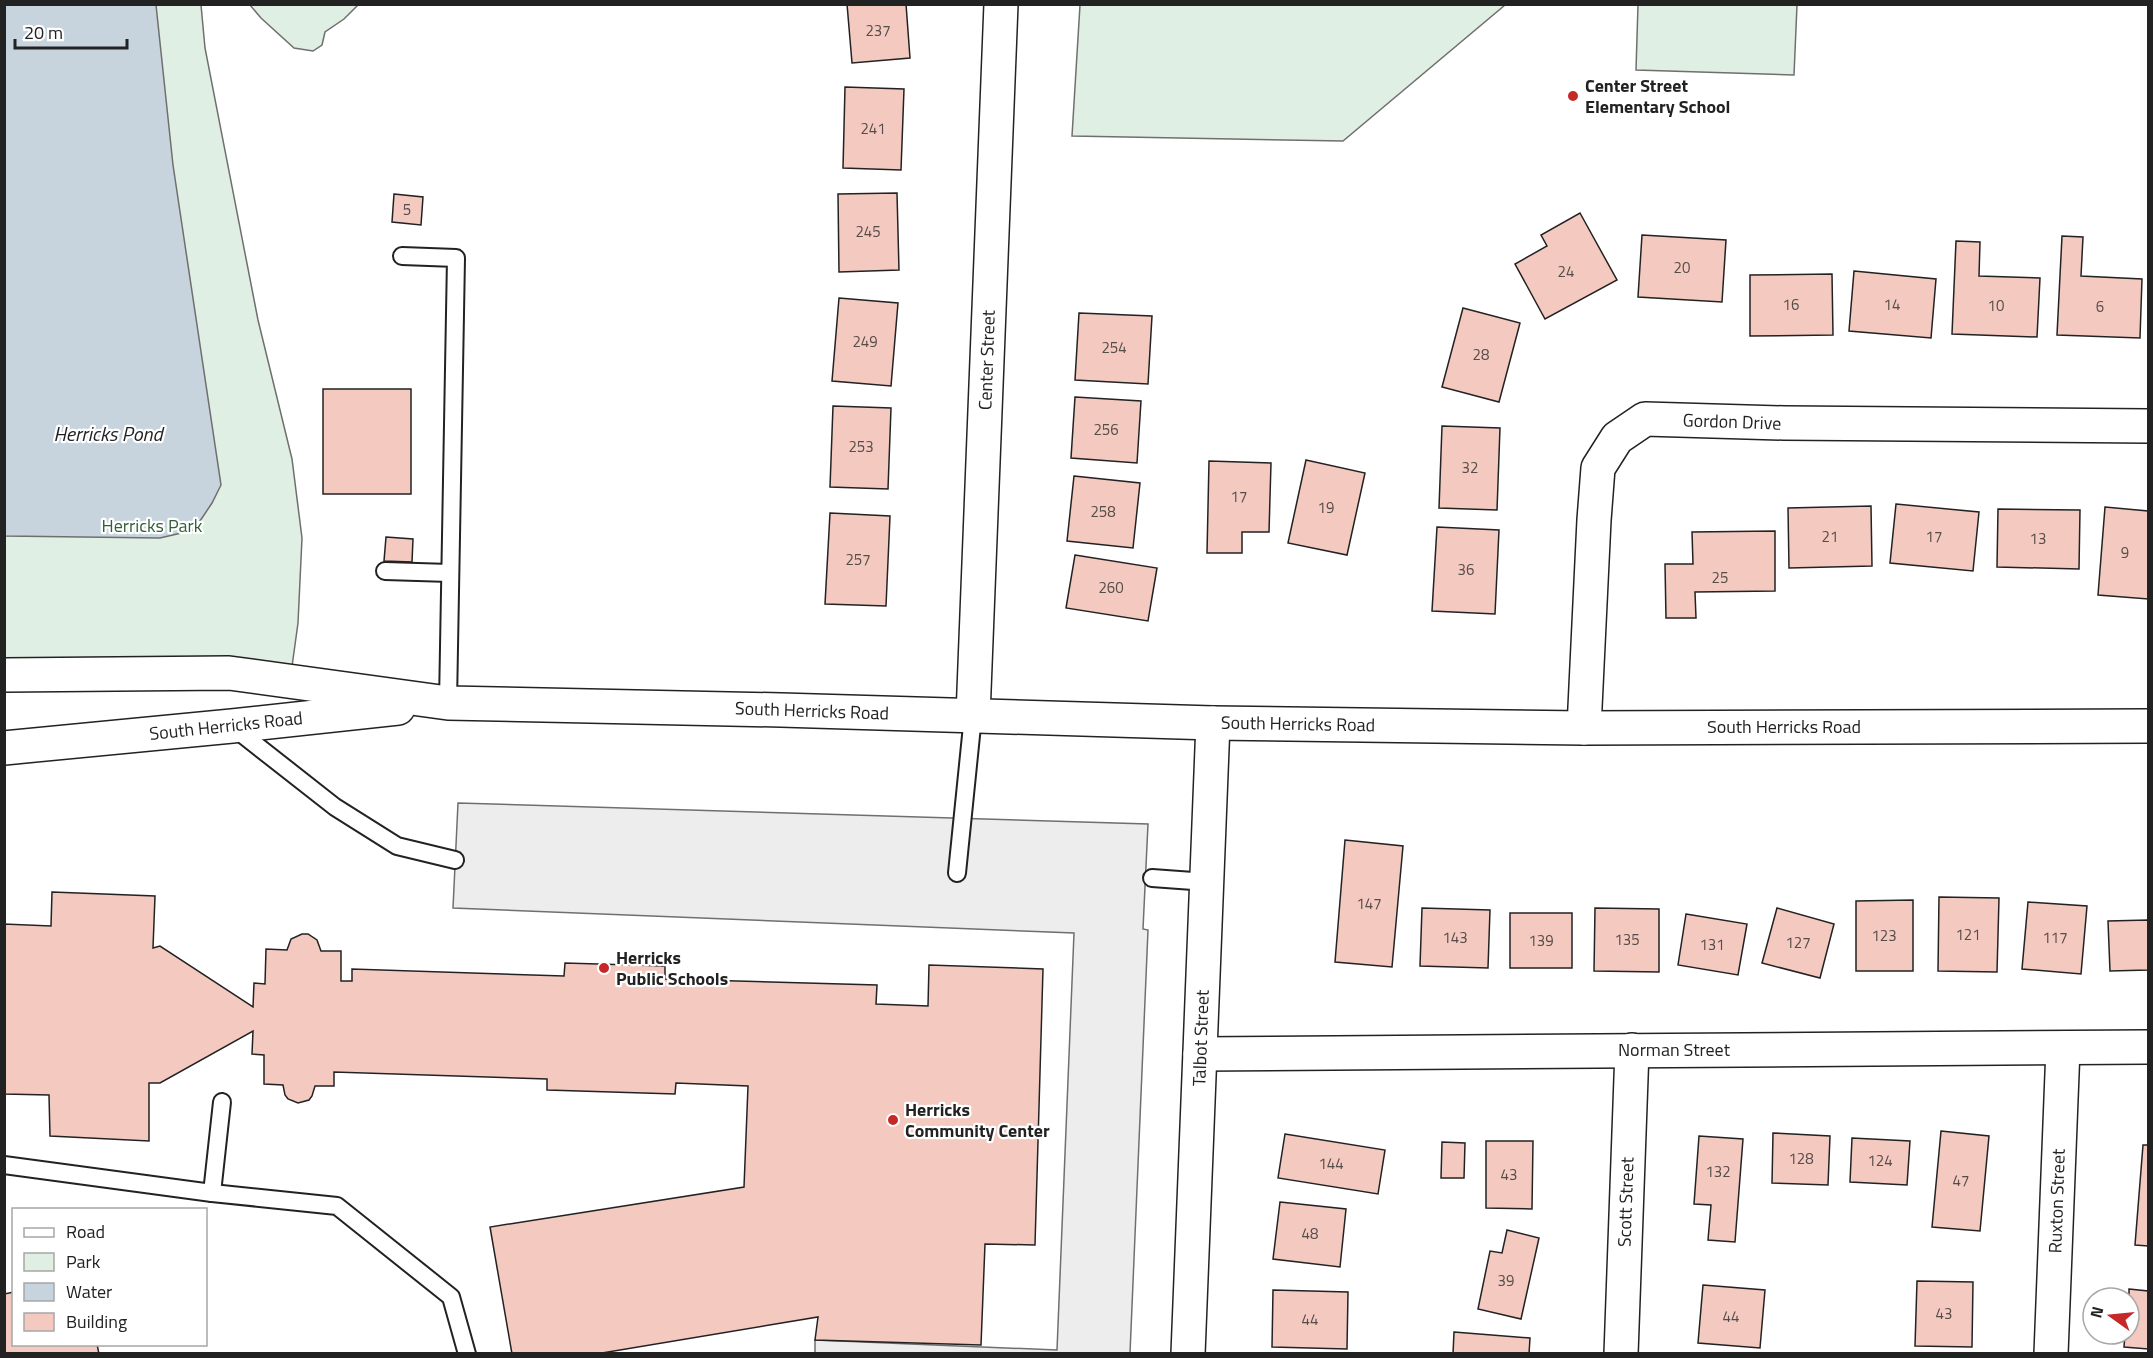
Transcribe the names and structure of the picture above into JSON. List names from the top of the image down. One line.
{"streets":{"street":["Center Street","Gordon Drive","South Herricks Road","Talbot Street","Norman Street","Ruxton Street","Scott Street"]},"crossings":[["Center Street","South Herricks Road"],["Gordon Drive","South Herricks Road"],["South Herricks Road","Talbot Street"],["Talbot Street","Norman Street"],["Norman Street","Ruxton Street"],["Norman Street","Scott Street"]],"water":["Herricks Pond"],"parks":["Herricks Park"],"places":["Center Street Elementary School","Herricks Public Schools","Herricks Community Center"],"house_numbers":["237","241","5","245","20","24","16","14","10","6","249","254","28","256","253","32","17","19","258","21","17","13","9","257","36","25","260","147","121","123","143","117","135","139","127","131","128","124","144","132","43","47","48","39","43","44","44"],"legend":["Road","Park","Water","Building"],"scale_bar":"20 m","north":"left"}
